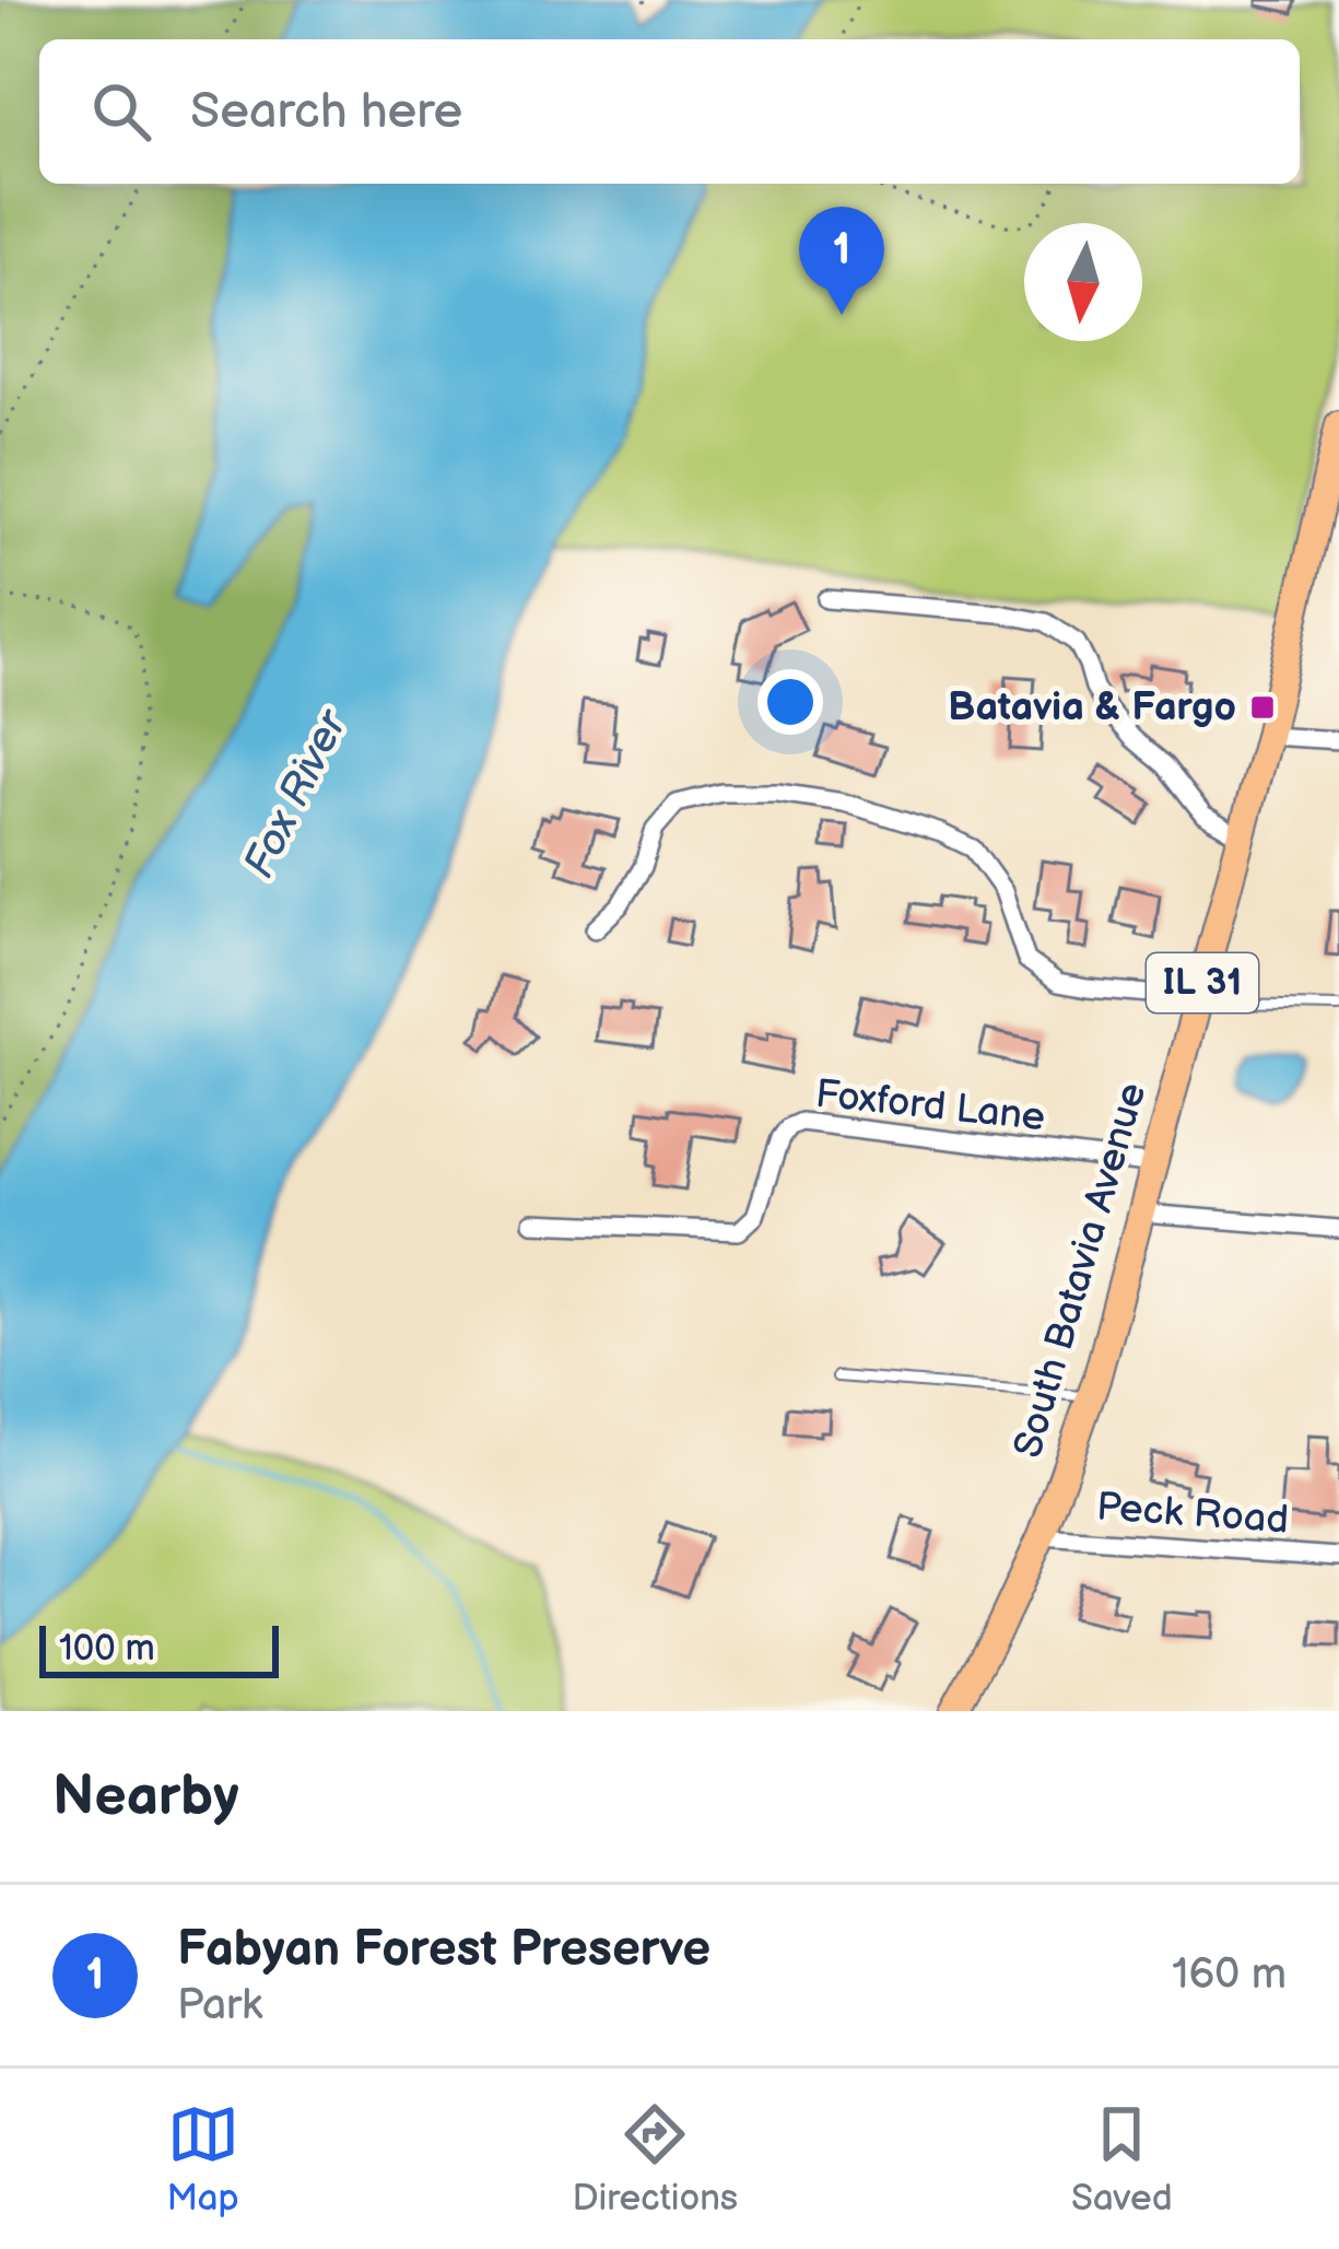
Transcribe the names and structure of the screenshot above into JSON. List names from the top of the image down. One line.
{"streets":{"main road":["IL 31","South Batavia Avenue"],"street":["Foxford Lane","Peck Road"]},"crossings":[["Foxford Lane","South Batavia Avenue"],["South Batavia Avenue","Peck Road"]],"water":["Fox River"],"places":{"transit":["Batavia & Fargo"]},"scale_bar":"100 m","north":"bottom","page":{"search":"Search here","pins":"1","scale":"100 m","heading":"Nearby","list":[{"mark":"1","name":"Fabyan Forest Preserve","note":"Park","value":"160 m"}],"nav":["Map","Directions","Saved"]}}
